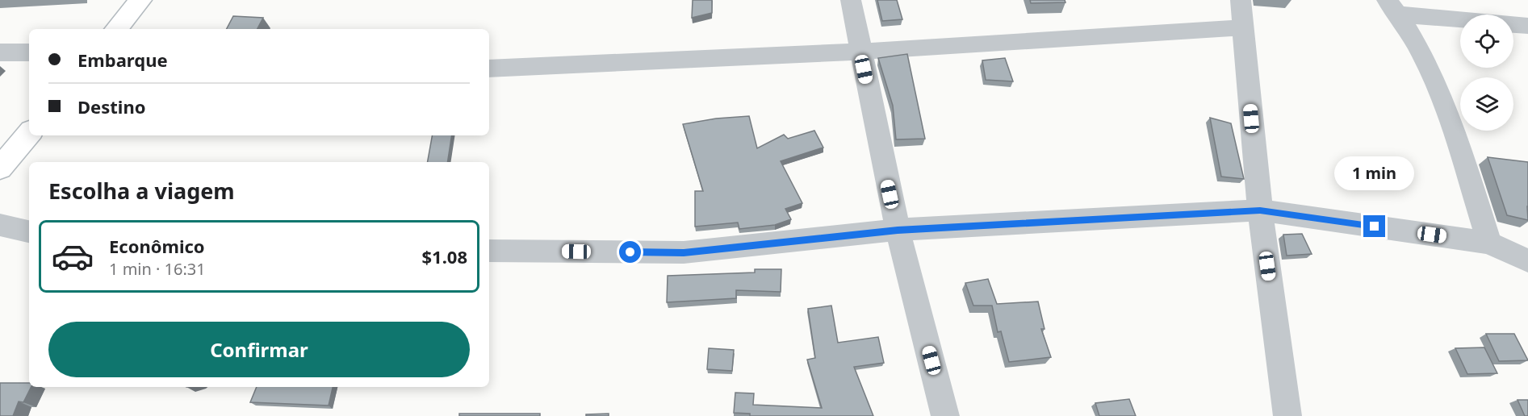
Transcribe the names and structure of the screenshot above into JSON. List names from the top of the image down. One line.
{"page":{"banner":["Embarque","Destino"],"bubble":"1 min","heading":"Escolha a viagem","list":[{"name":"Econômico","note":"1 min · 16:31","value":"$1.08"}],"buttons":"Confirmar"}}
